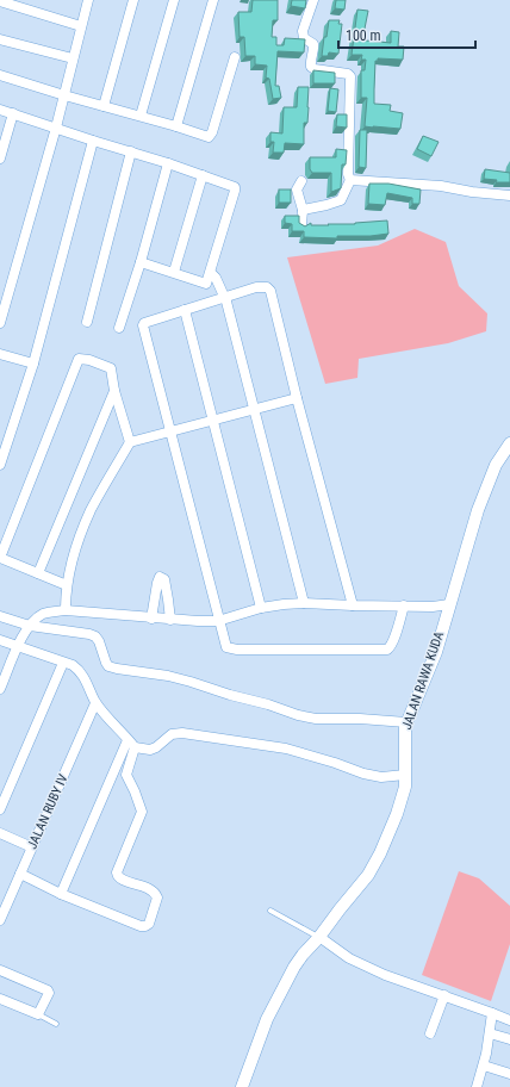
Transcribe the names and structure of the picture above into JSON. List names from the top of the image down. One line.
{"streets":{"street":["JALAN RAWA KUDA","JALAN RUBY IV"]},"scale_bar":"100 m"}
